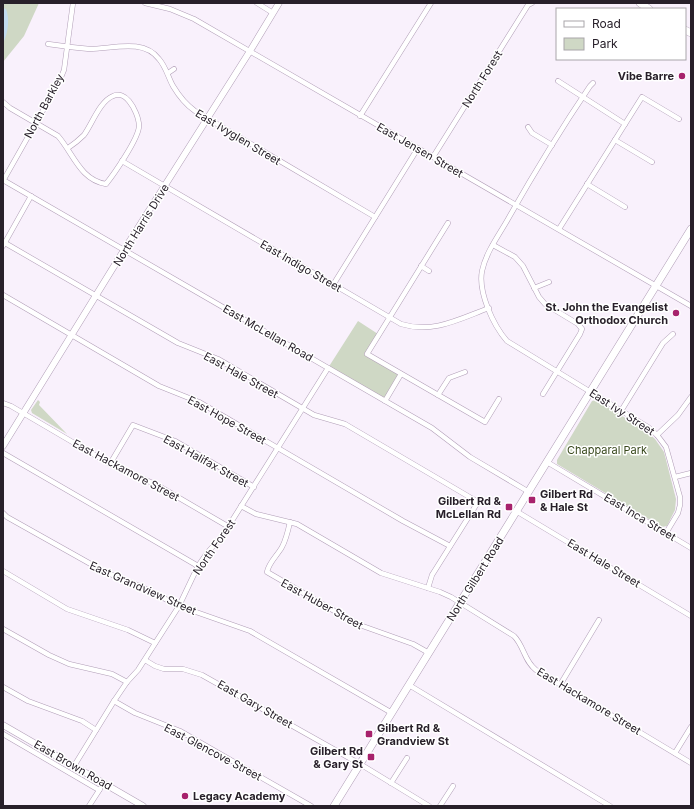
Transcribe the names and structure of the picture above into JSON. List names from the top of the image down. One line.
{"streets":{"main road":["North Gilbert Road"],"street":["North Forest","North Barkley","East Ivyglen Street","East Jensen Street","North Harris Drive","East Indigo Street","East McLellan Road","East Hale Street","East Ivy Street","East Hope Street","East Halifax Street","East Hackamore Street","East Inca Street","East Grandview Street","East Huber Street","East Gary Street","East Glencove Street","East Brown Road"]},"crossings":[["North Forest","East Jensen Street"],["North Forest","East McLellan Road"],["North Forest","East Hale Street"],["North Forest","East Hope Street"],["North Forest","East Halifax Street"],["North Forest","East Hackamore Street"],["North Forest","East Grandview Street"],["North Forest","East Gary Street"],["North Forest","East Glencove Street"],["North Forest","East Brown Road"],["North Barkley","East Ivyglen Street"],["North Barkley","East McLellan Road"],["East Ivyglen Street","North Harris Drive"],["East Jensen Street","North Harris Drive"],["East Jensen Street","East Ivy Street"],["East Jensen Street","North Gilbert Road"],["North Harris Drive","East Indigo Street"],["North Harris Drive","East McLellan Road"],["North Harris Drive","East Hale Street"],["North Harris Drive","East Hope Street"],["North Harris Drive","East Hackamore Street"],["East Indigo Street","East Ivy Street"],["East McLellan Road","North Gilbert Road"],["East Hale Street","East Hope Street"],["East Hale Street","North Gilbert Road"],["East Ivy Street","East Inca Street"],["East Ivy Street","North Gilbert Road"],["East Halifax Street","East Hackamore Street"],["East Hackamore Street","North Gilbert Road"],["East Hackamore Street","East Huber Street"],["East Inca Street","North Gilbert Road"],["North Gilbert Road","East Grandview Street"],["North Gilbert Road","East Huber Street"],["North Gilbert Road","East Gary Street"]],"parks":["Chapparal Park"],"places":{"other":["Vibe Barre","St. John the Evangelist Orthodox Church","Legacy Academy"],"transit":["Gilbert Rd & Hale St","Gilbert Rd & McLellan Rd","Gilbert Rd & Grandview St","Gilbert Rd & Gary St"]},"legend":["Road","Park"]}
